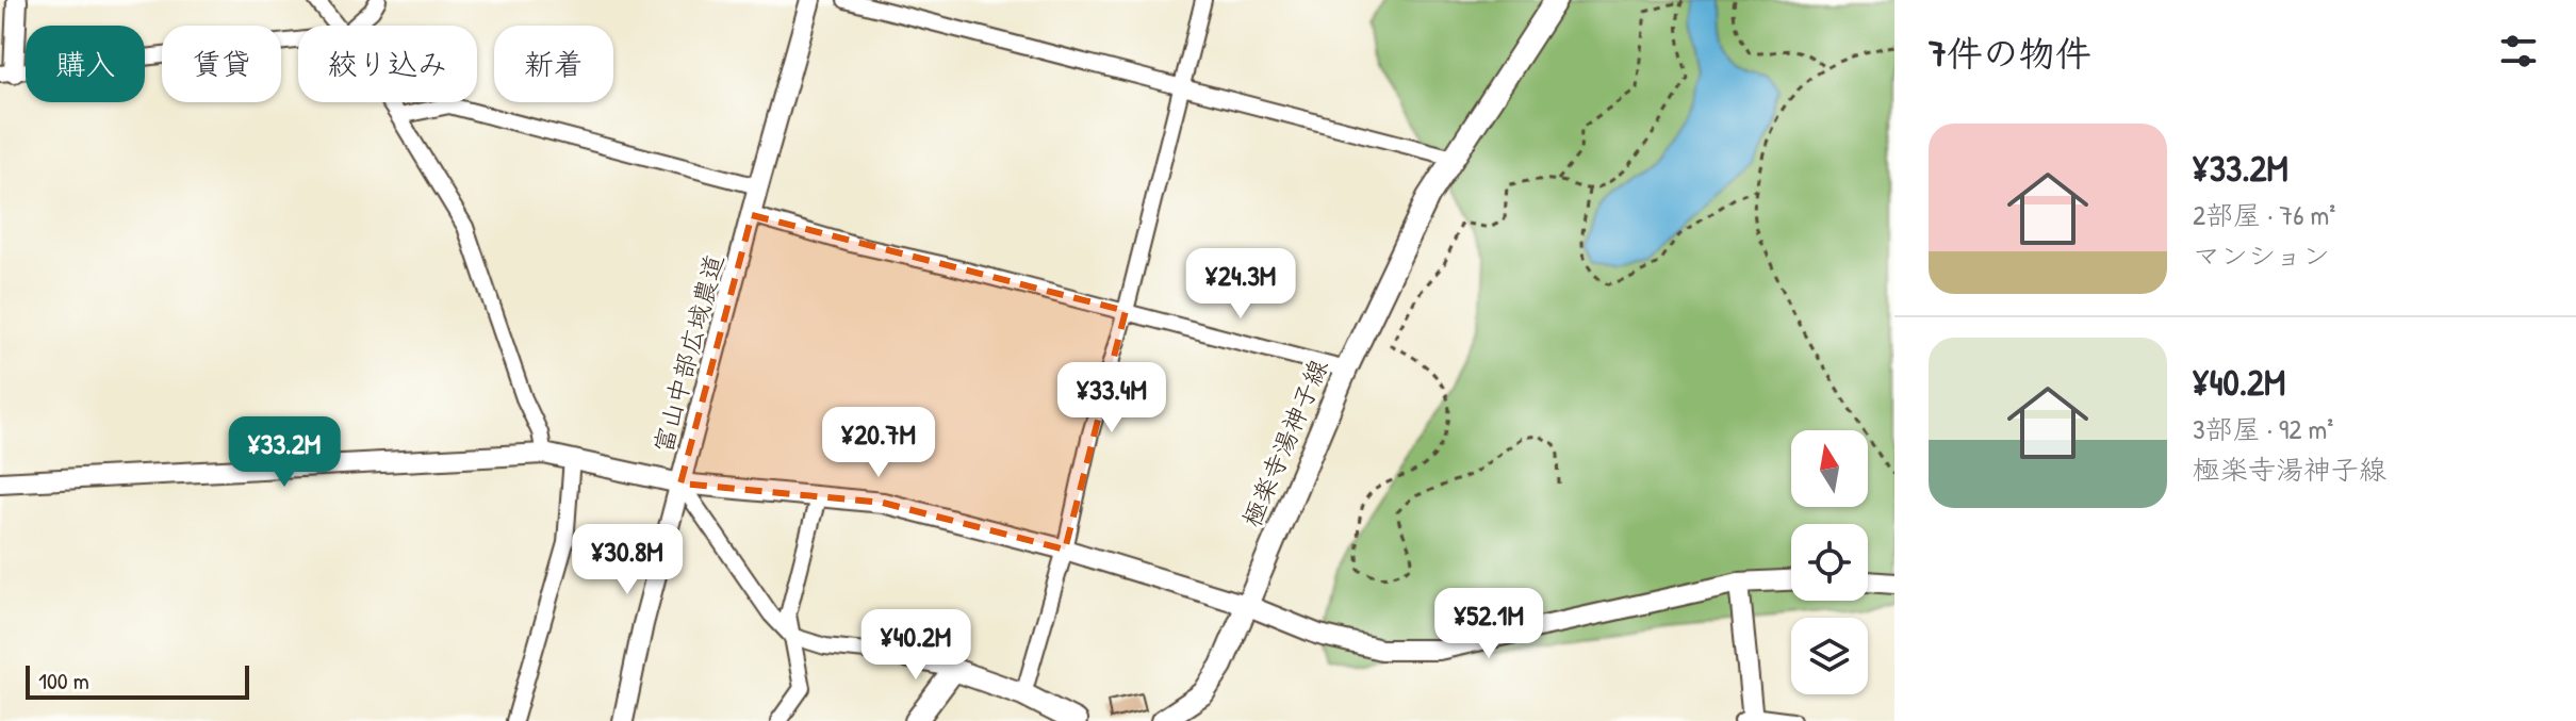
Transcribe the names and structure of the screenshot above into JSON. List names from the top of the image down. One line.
{"streets":{"main road":["極楽寺湯神子線"],"street":["富山中部広域農道"]},"scale_bar":"100 m","north":"top","page":{"heading":"7件の物件","chip":["購入","賃貸","絞り込み","新着"],"list":[{"name":"¥33.2M","note":"2部屋 · 76 m² · マンション"},{"name":"¥40.2M","note":"3部屋 · 92 m² · 極楽寺湯神子線"}],"price":["¥24.3M","¥33.4M","¥20.7M","¥33.2M","¥30.8M","¥52.1M","¥40.2M"],"scale":"100 m"}}
